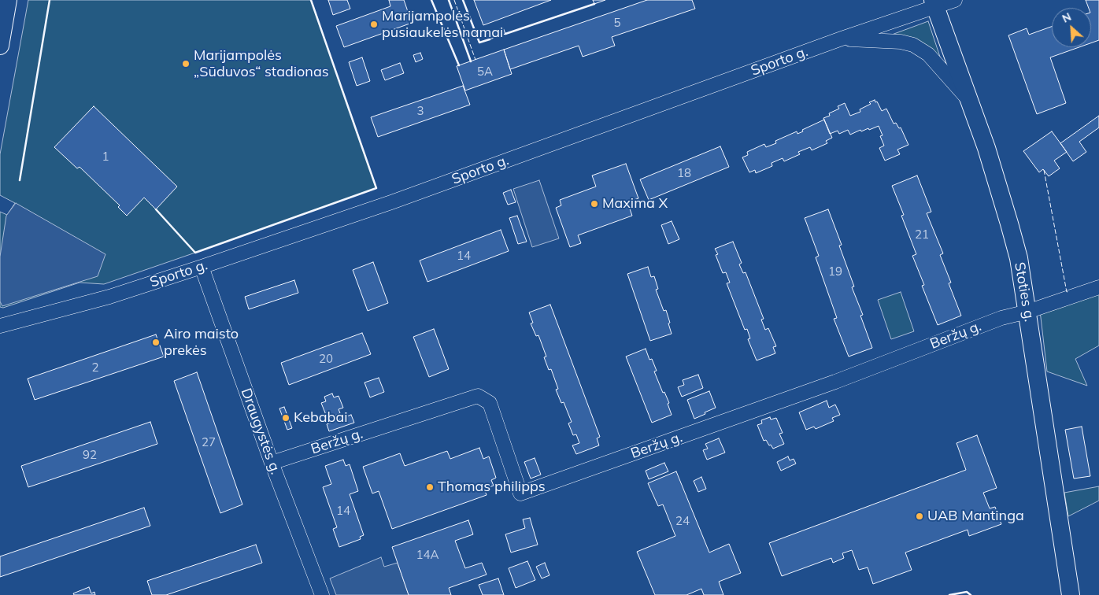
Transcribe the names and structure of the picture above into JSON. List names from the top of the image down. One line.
{"streets":{"main road":["Stoties g."],"street":["Sporto g.","Beržų g.","Draugystės g."]},"crossings":[["Sporto g.","Stoties g."],["Sporto g.","Draugystės g."],["Stoties g.","Beržų g."],["Beržų g.","Draugystės g."]],"places":["Marijampolės pusiaukelės namai","Marijampolės „Sūduvos“ stadionas","Maxima X","Airo maisto prekės","Kebabai","Thomas philipps","UAB Mantinga"],"house_numbers":["5","5A","3","1","18","21","14","19","20","2","27","92","14","24","14A"],"north":"top left"}
